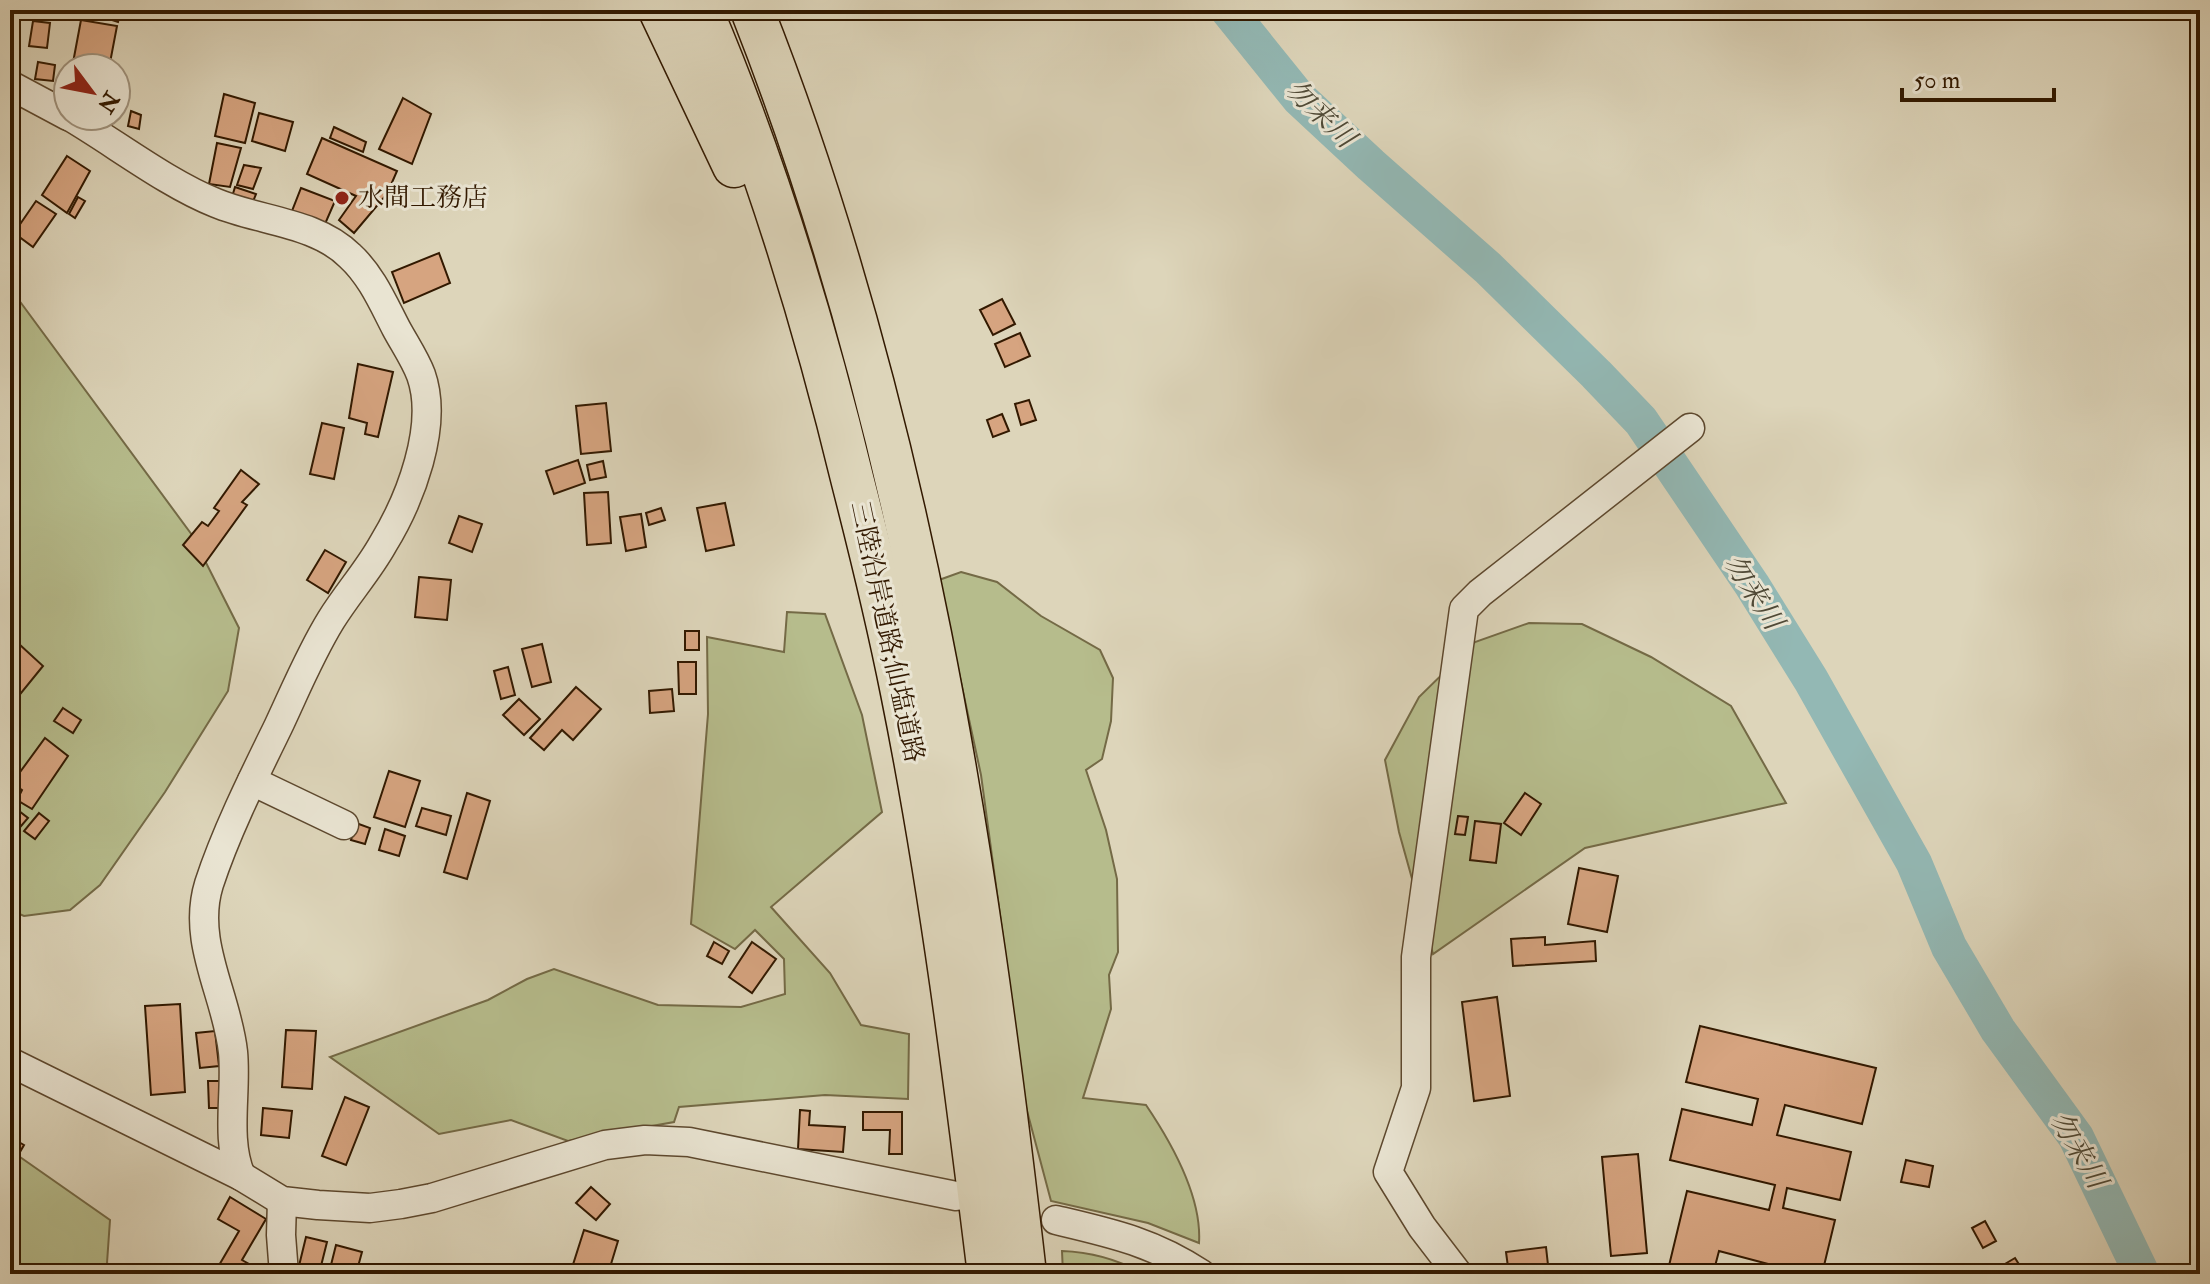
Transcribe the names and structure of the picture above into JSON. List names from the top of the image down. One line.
{"streets":{"highway":["三陸沿岸道路;仙塩道路"]},"water":["勿来川"],"places":["水間工務店"],"scale_bar":"50 m","north":"bottom right"}
